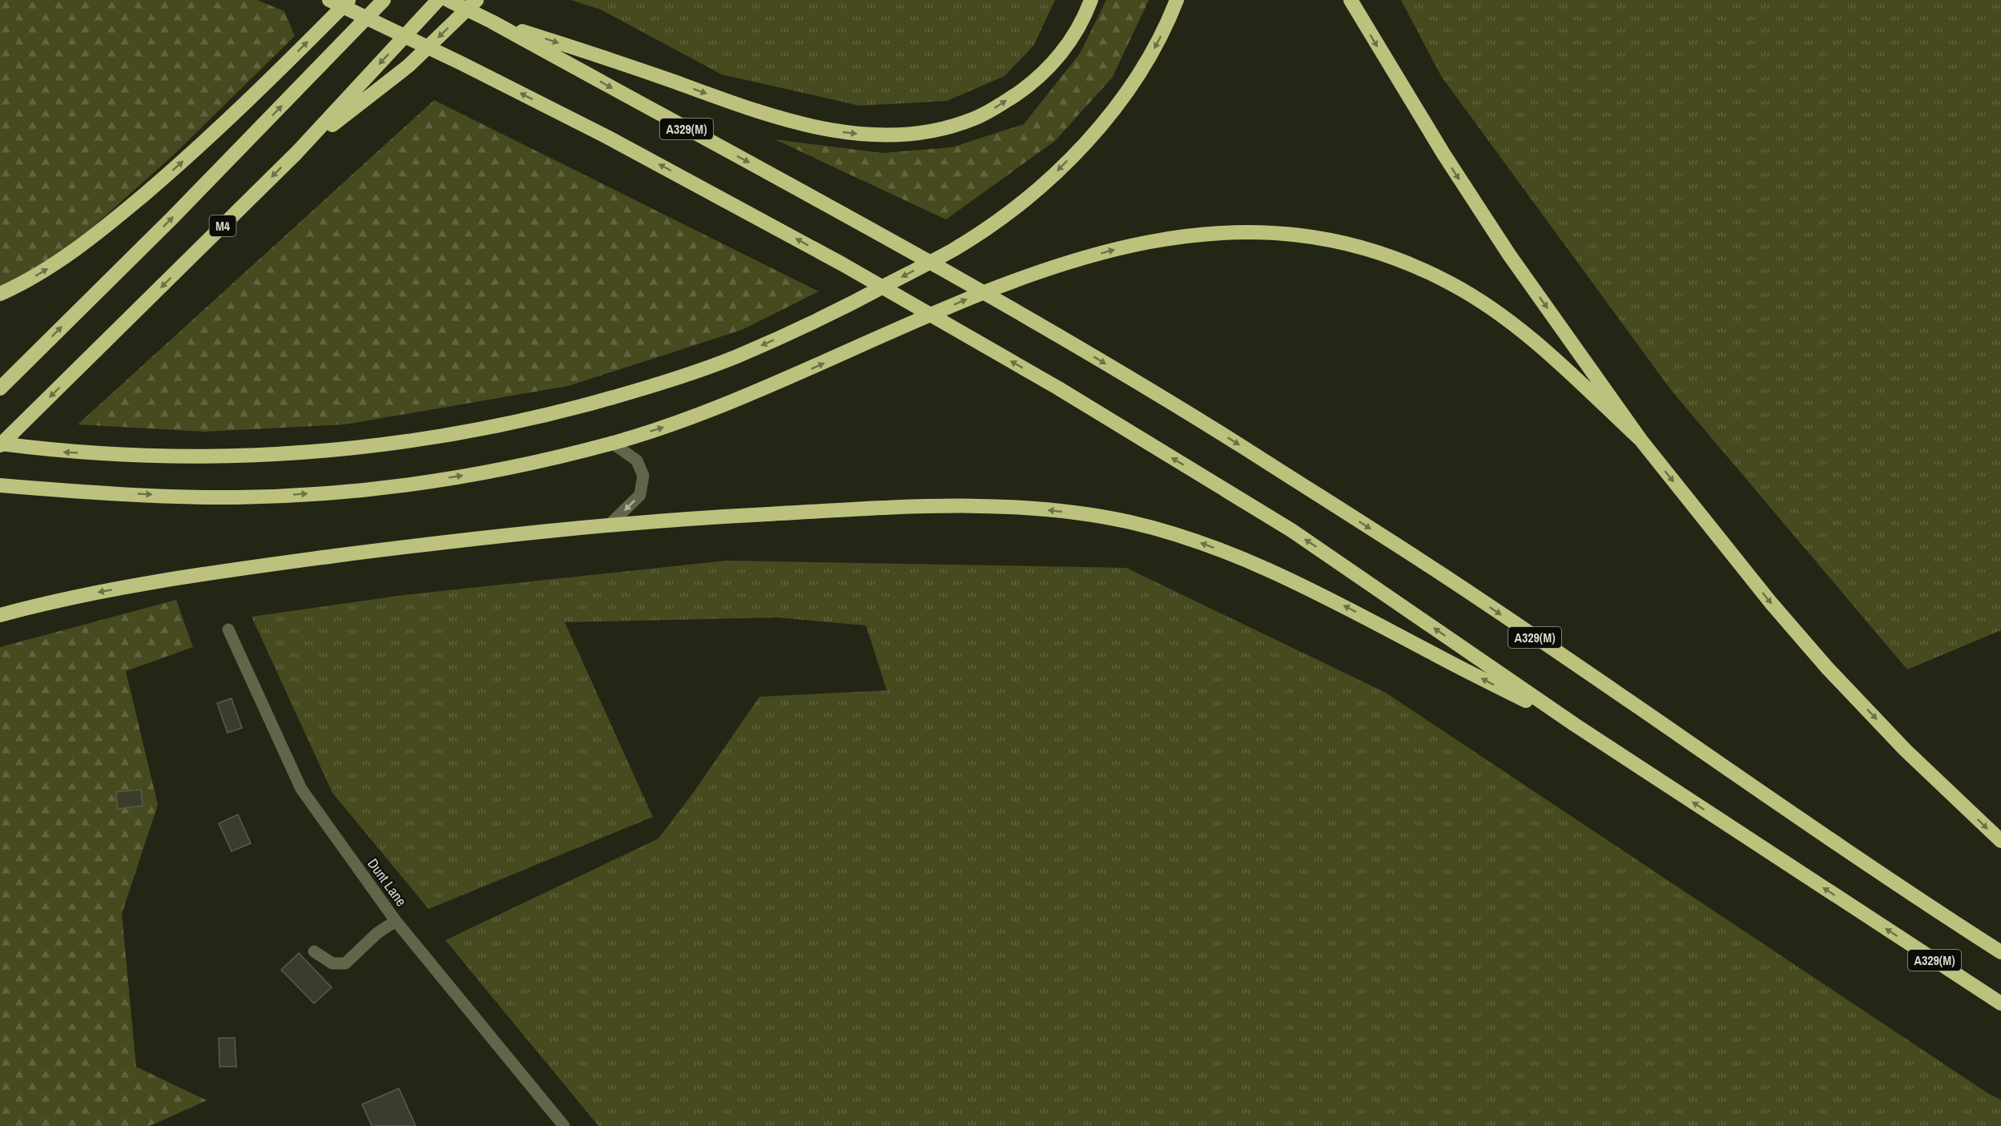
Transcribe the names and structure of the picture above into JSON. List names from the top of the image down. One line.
{"streets":{"highway":["A329(M)","M4"],"street":["Dunt Lane"]}}
